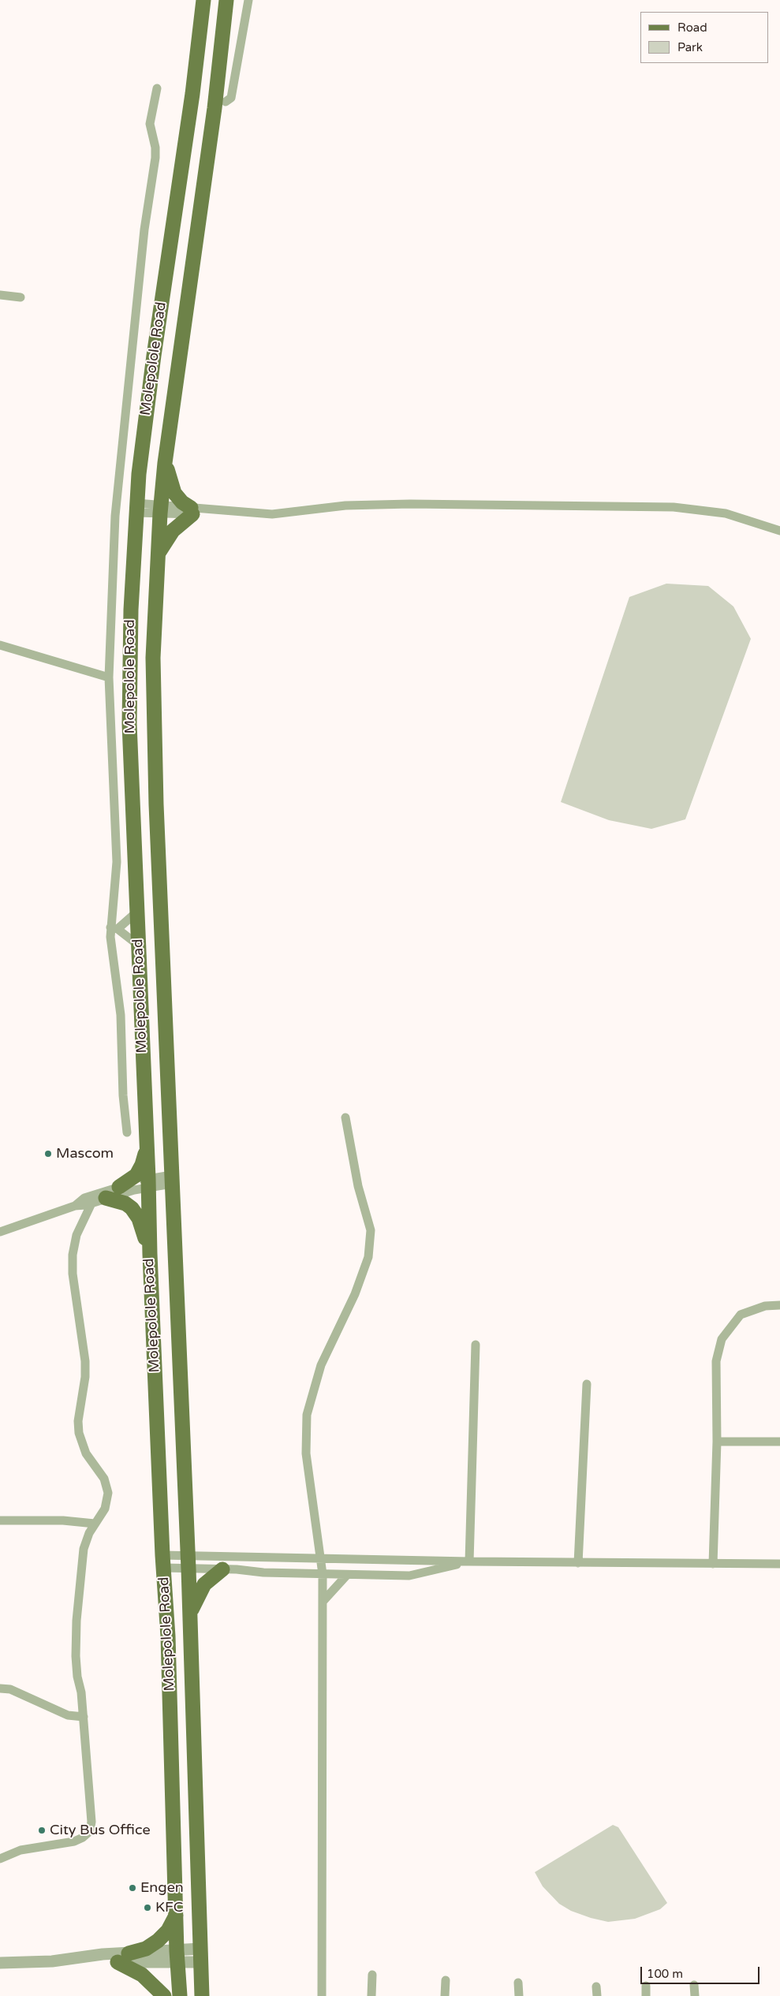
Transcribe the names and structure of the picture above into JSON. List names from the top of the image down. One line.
{"streets":{"main road":["Molepolole Road"]},"places":["Mascom","City Bus Office","Engen","KFC"],"legend":["Road","Park"],"scale_bar":"100 m"}
